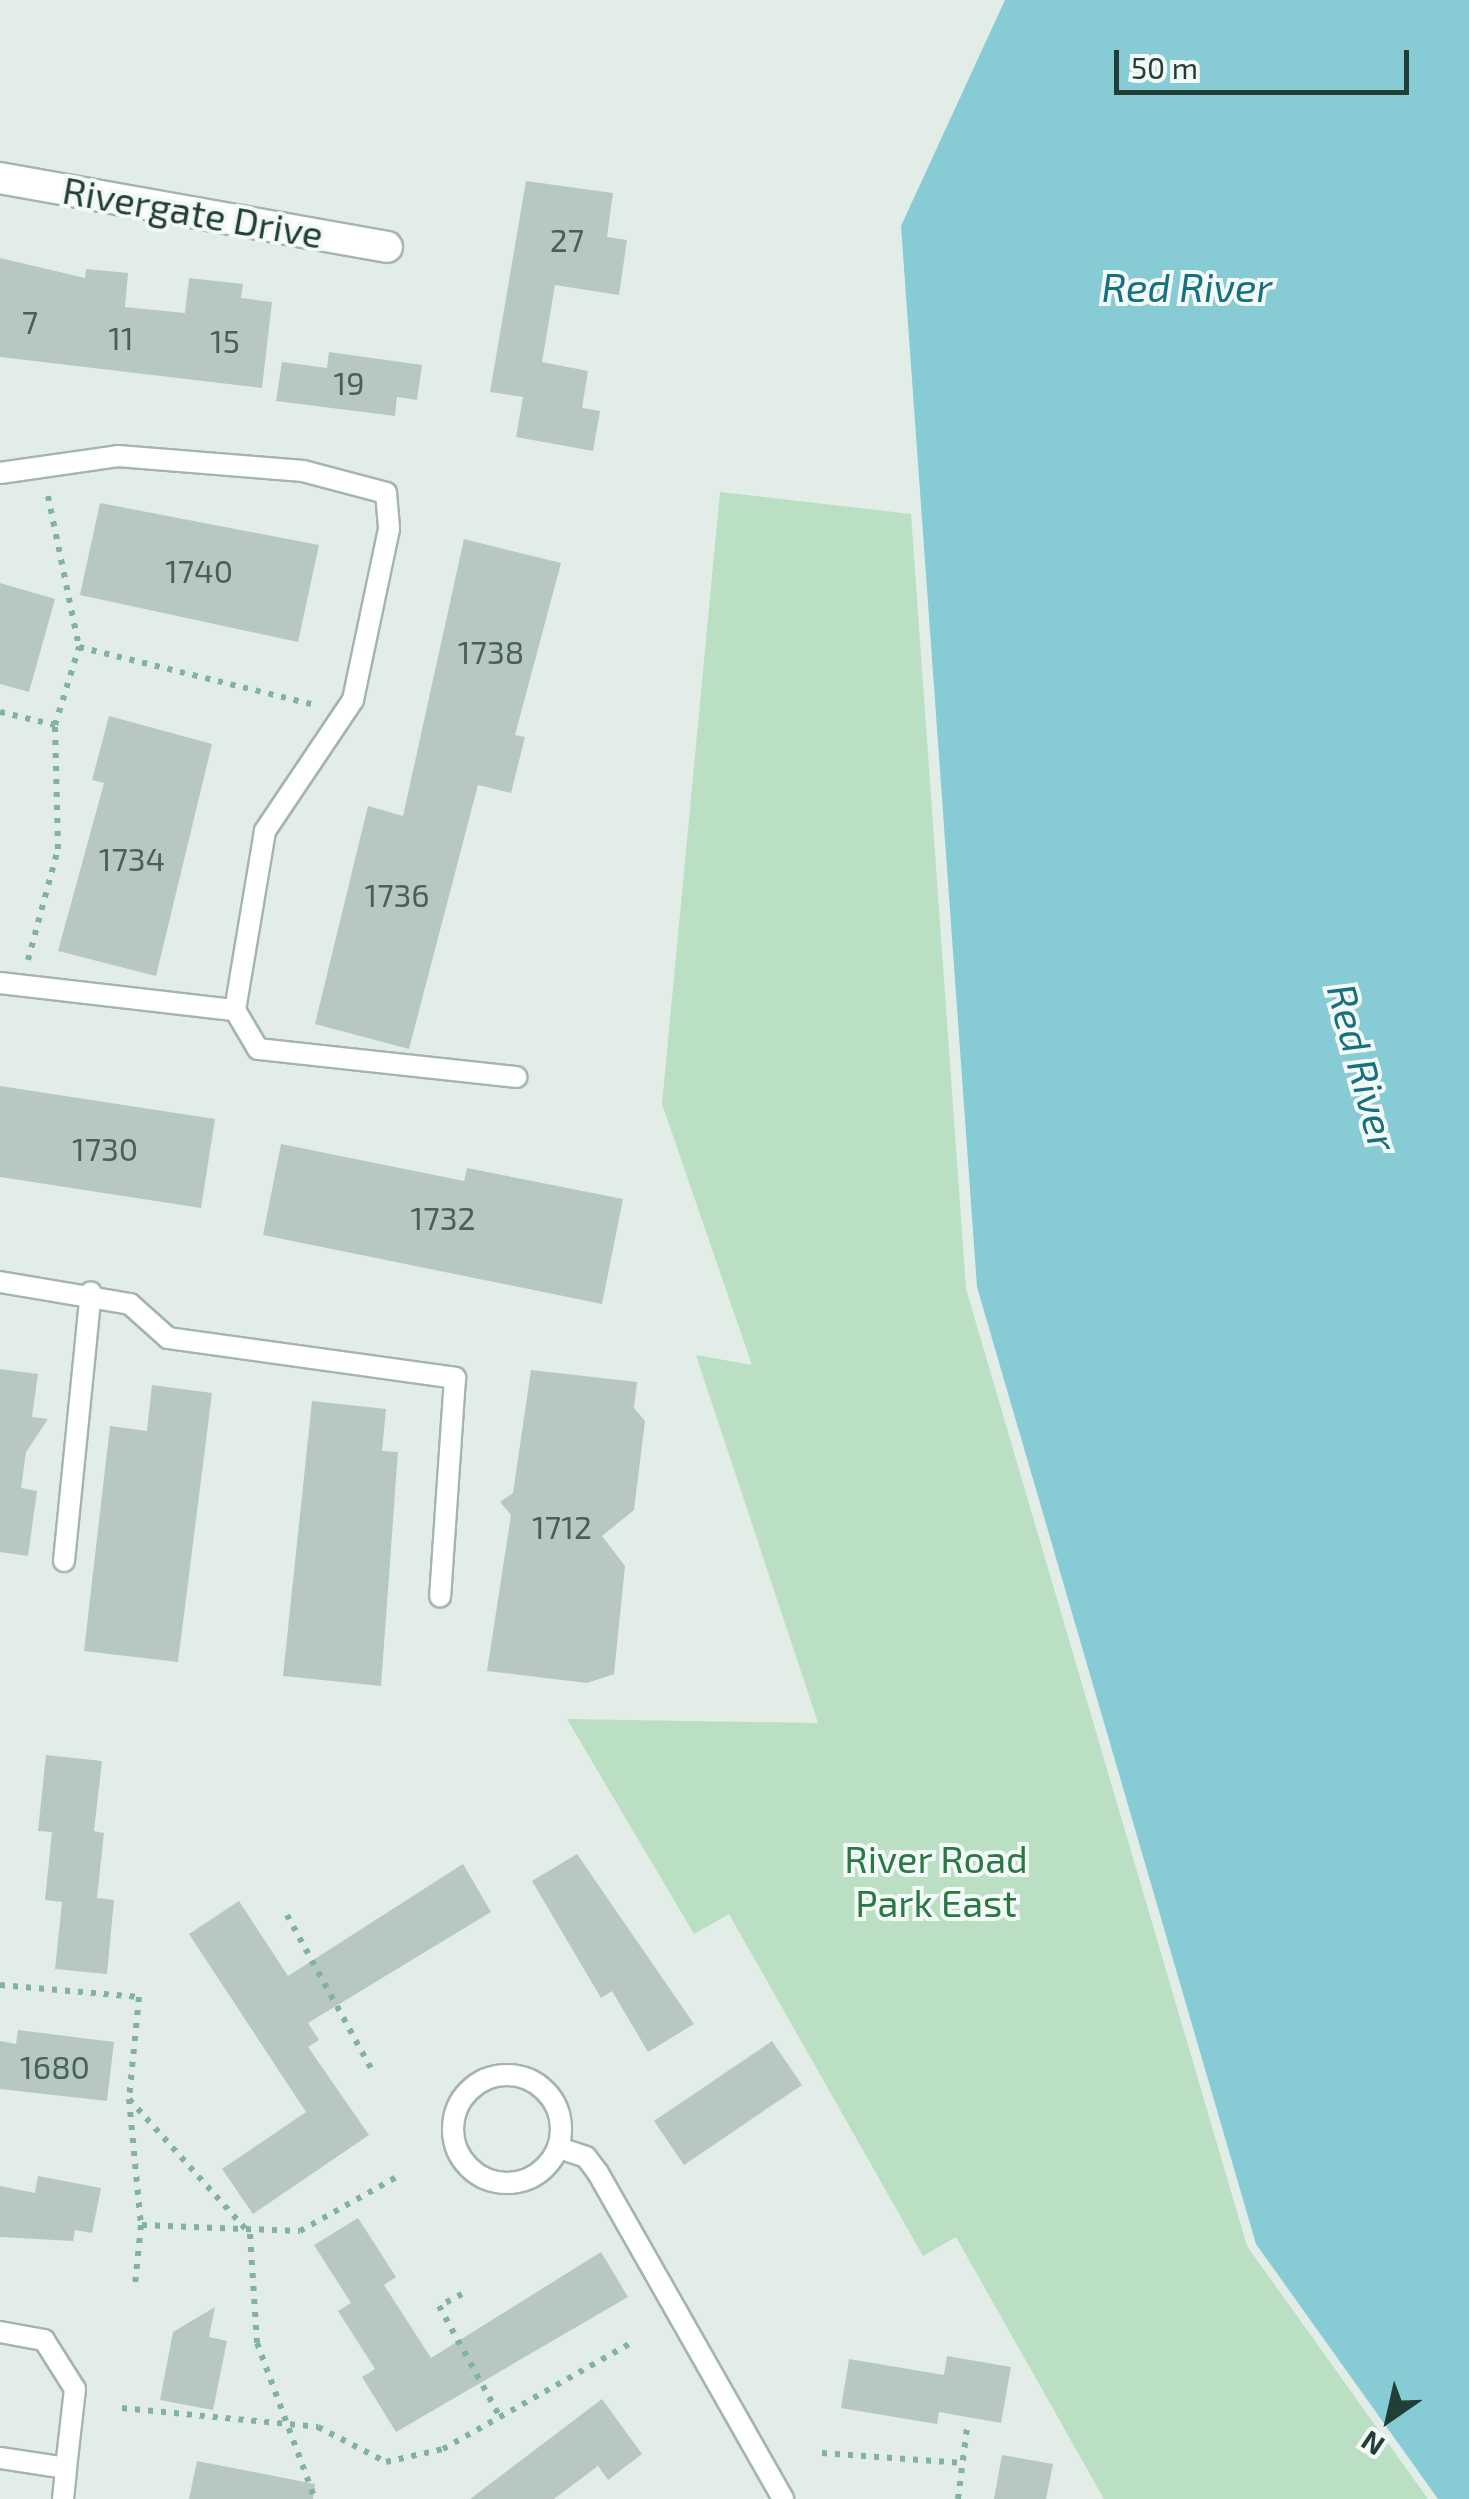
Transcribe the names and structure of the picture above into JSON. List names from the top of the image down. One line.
{"streets":{"street":["Rivergate Drive"]},"water":["Red River"],"parks":["River Road Park East"],"house_numbers":["27","7","11","15","19","1740","1738","1734","1736","1730","1732","1712","1680"],"scale_bar":"50 m","north":"bottom left"}
